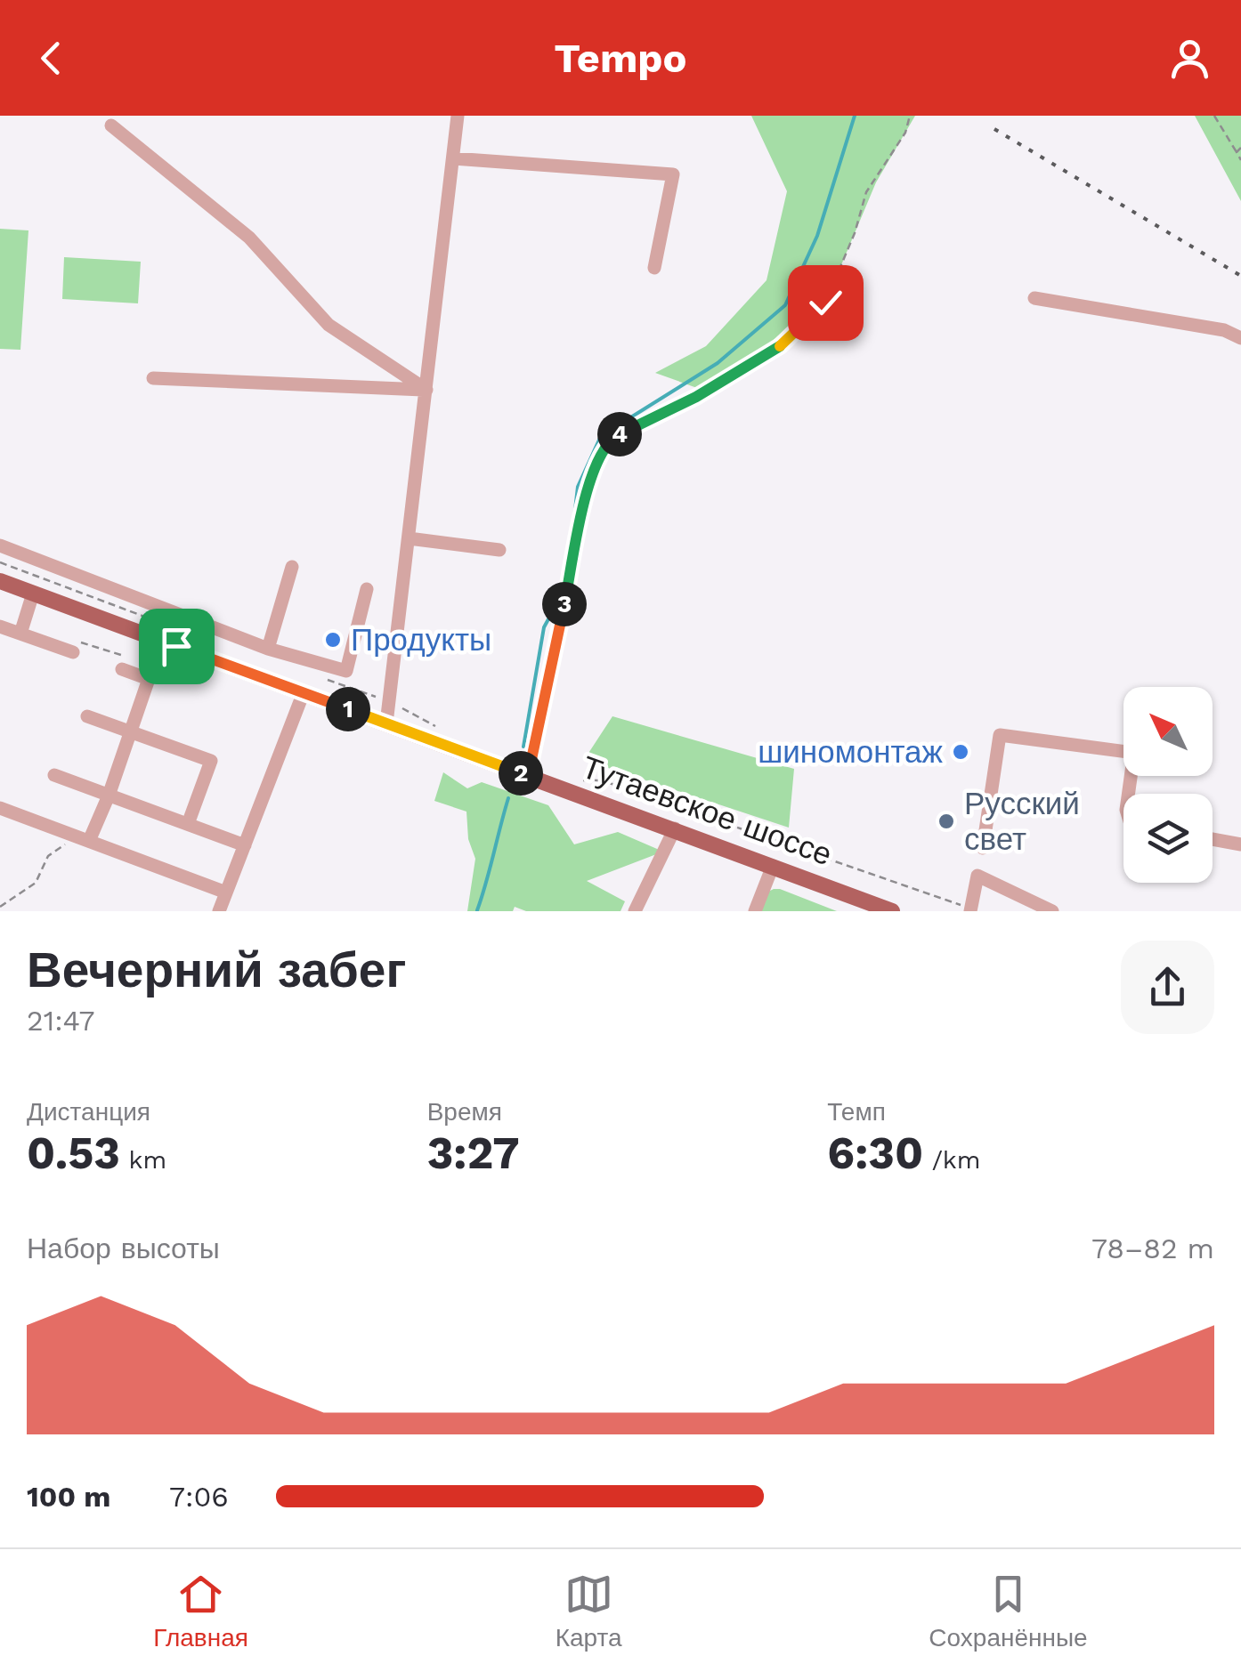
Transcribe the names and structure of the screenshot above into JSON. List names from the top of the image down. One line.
{"streets":{"main road":["Тутаевское шоссе"]},"places":["Продукты","шиномонтаж","Русский свет"],"north":"top left","page":{"header":"Tempo","pins":["4","3","1","2"],"heading":["Вечерний забег","21:47"],"stats":[["Дистанция","0.53 km"],["Время","3:27"],["Темп","6:30 /km"]],"chart":["Набор высоты","78–82 m"],"list":[{"name":"100 m","note":"7:06"}],"tabs":["Главная","Карта","Сохранённые"]}}
